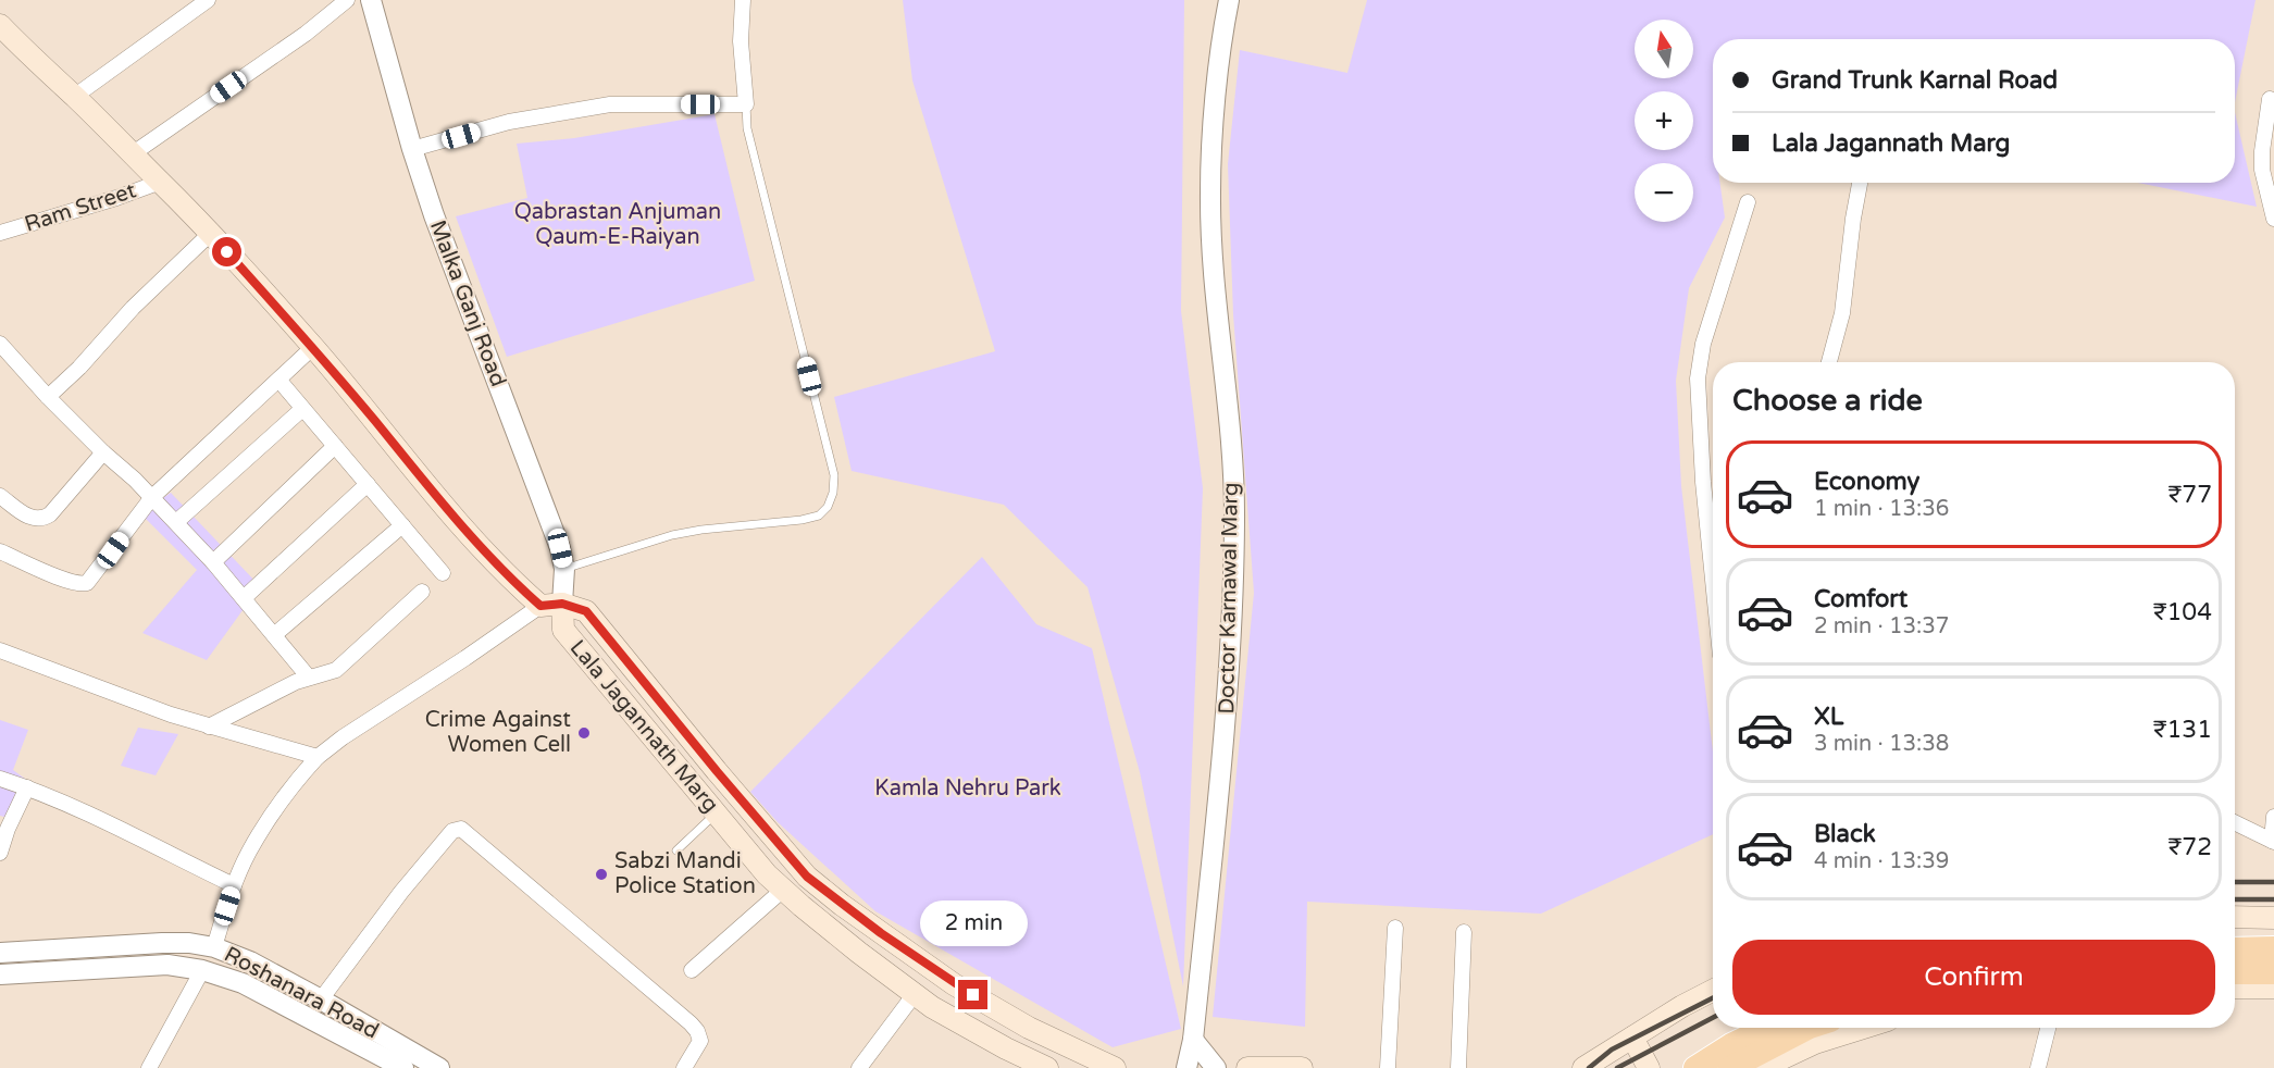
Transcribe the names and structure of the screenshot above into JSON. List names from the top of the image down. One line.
{"streets":{"main road":["Lala Jagannath Marg"],"street":["Ram Street","Malka Ganj Road","Doctor Karnawal Marg","Roshanara Road"]},"crossings":[["Malka Ganj Road","Lala Jagannath Marg"]],"parks":["Qabrastan Anjuman Qaum-E-Raiyan","Kamla Nehru Park"],"places":["Crime Against Women Cell","Sabzi Mandi Police Station"],"north":"top","page":{"map_buttons":["+","−"],"banner":["Grand Trunk Karnal Road","Lala Jagannath Marg"],"heading":"Choose a ride","list":[{"name":"Economy","note":"1 min · 13:36","value":"₹77"},{"name":"Comfort","note":"2 min · 13:37","value":"₹104"},{"name":"XL","note":"3 min · 13:38","value":"₹131"},{"name":"Black","note":"4 min · 13:39","value":"₹72"}],"bubble":"2 min","buttons":"Confirm"}}
